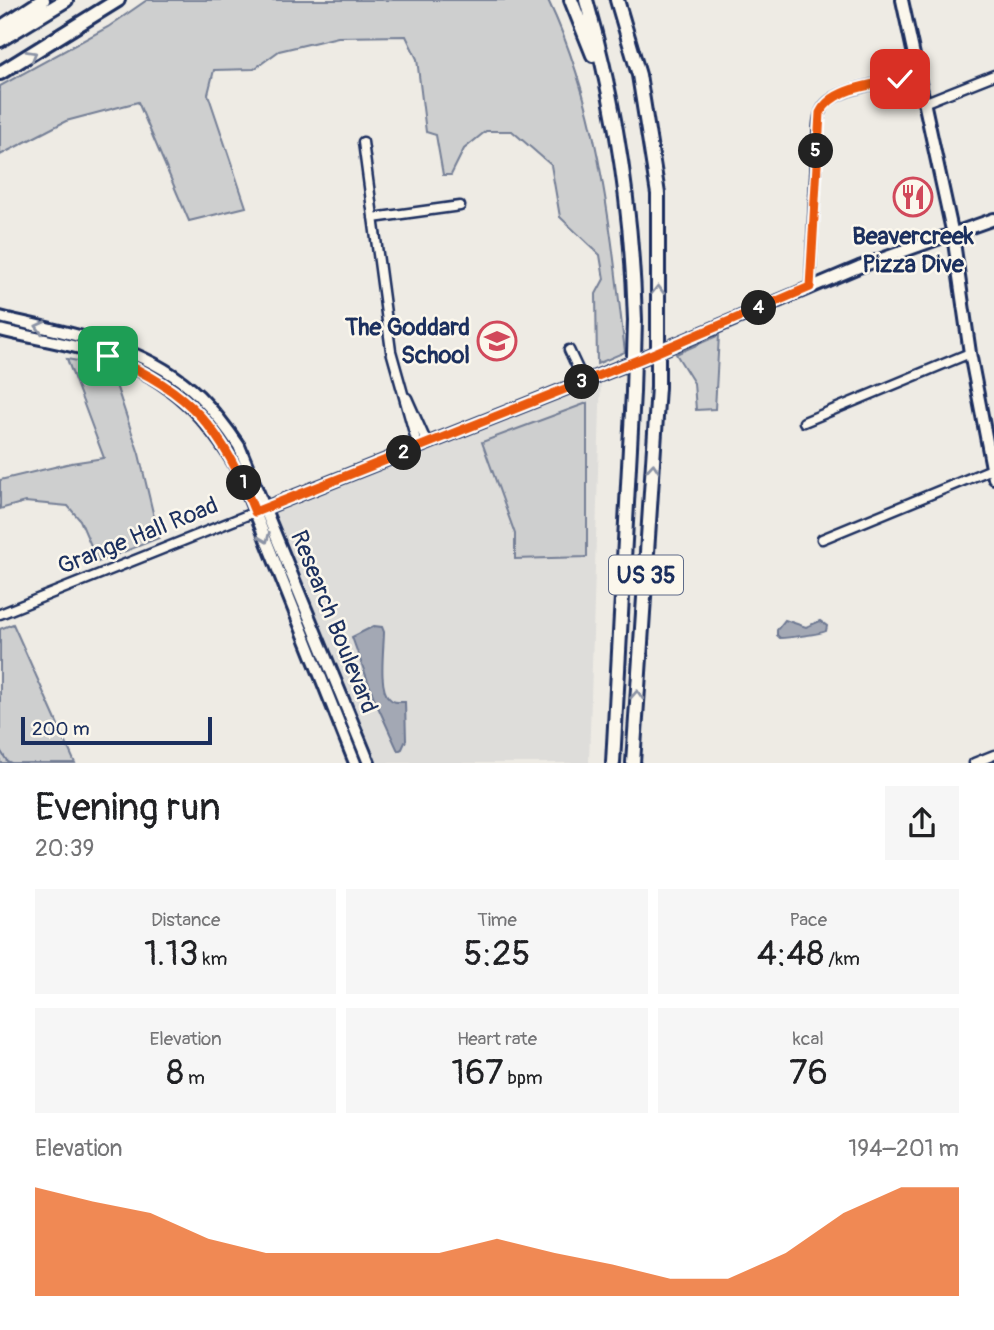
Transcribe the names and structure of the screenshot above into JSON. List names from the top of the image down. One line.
{"streets":{"highway":["US 35"],"main road":["Grange Hall Road","Research Boulevard"]},"crossings":[["Grange Hall Road","Research Boulevard"]],"places":{"restaurant":["Beavercreek Pizza Dive"],"school or university":["The Goddard School"]},"scale_bar":"200 m","page":{"pins":["5","4","3","2","1"],"scale":"200 m","heading":["Evening run","20:39"],"stats":[["Distance","1.13 km"],["Time","5:25"],["Pace","4:48 /km"],["Elevation","8 m"],["Heart rate","167 bpm"],["kcal","76"]],"chart":["Elevation","194–201 m"]}}
